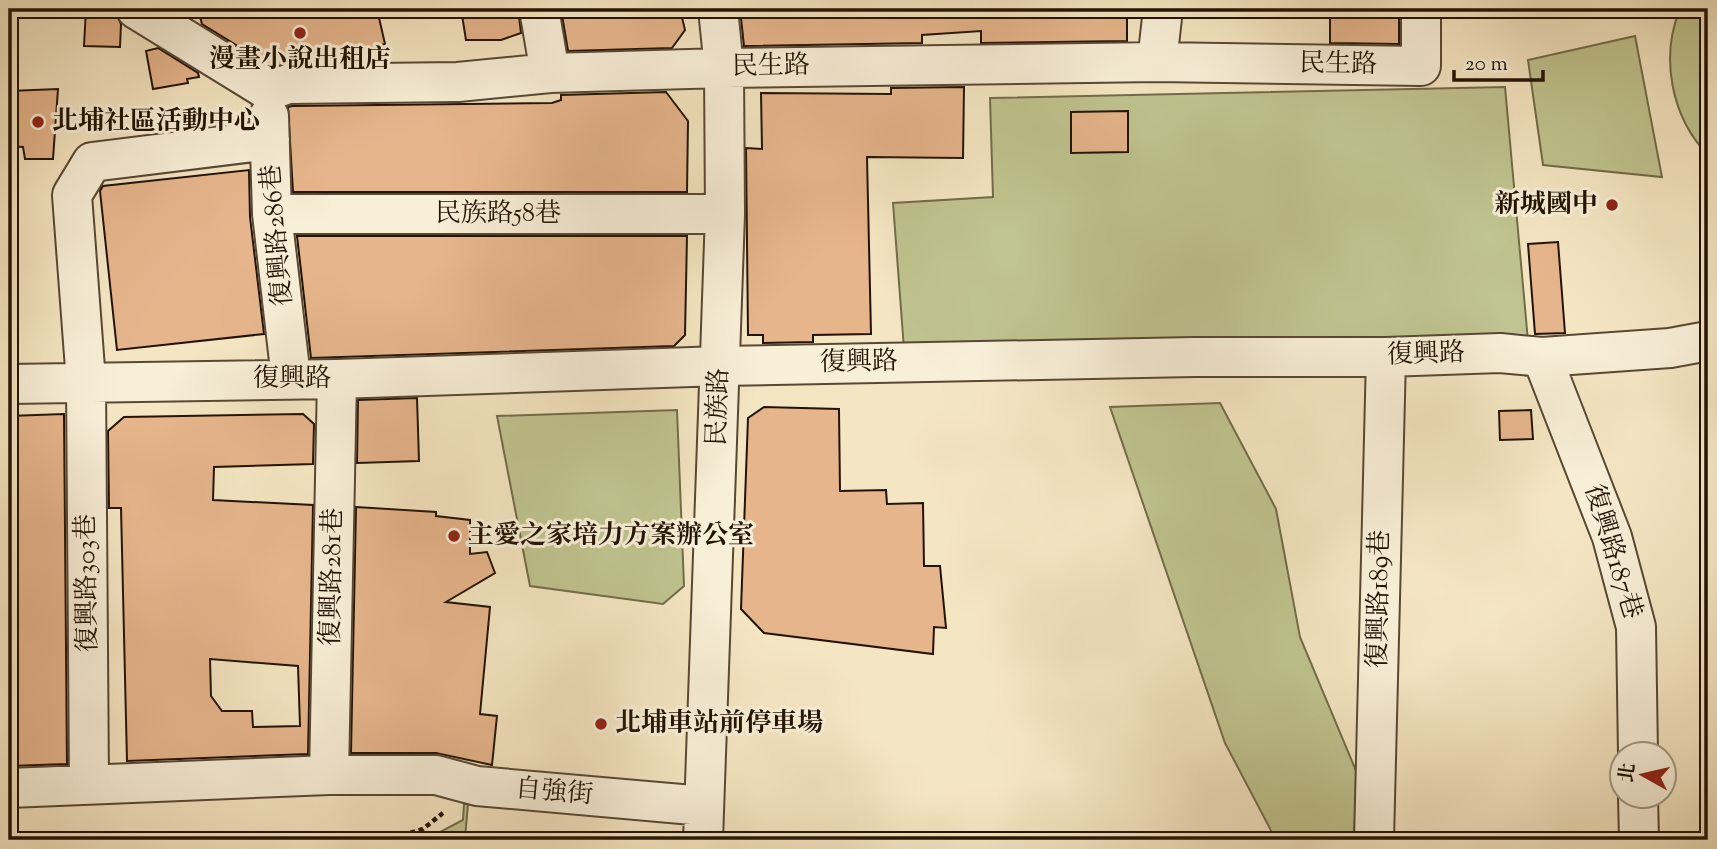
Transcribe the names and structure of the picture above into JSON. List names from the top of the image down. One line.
{"streets":{"street":["民生路","民族路58巷","復興路286巷","復興路","民族路","復興路187巷","復興路281巷","復興路303巷","復興路189巷","自強街"]},"crossings":[["民生路","復興路286巷"],["民生路","民族路"],["民族路58巷","復興路286巷"],["民族路58巷","民族路"],["復興路286巷","復興路"],["復興路286巷","復興路303巷"],["復興路","民族路"],["復興路","復興路187巷"],["復興路","復興路281巷"],["復興路","復興路303巷"],["復興路","復興路189巷"],["民族路","自強街"]],"places":["漫畫小說出租店","北埔社區活動中心","新城國中","主愛之家培力方案辦公室","北埔車站前停車場"],"scale_bar":"20 m","north":"left"}
